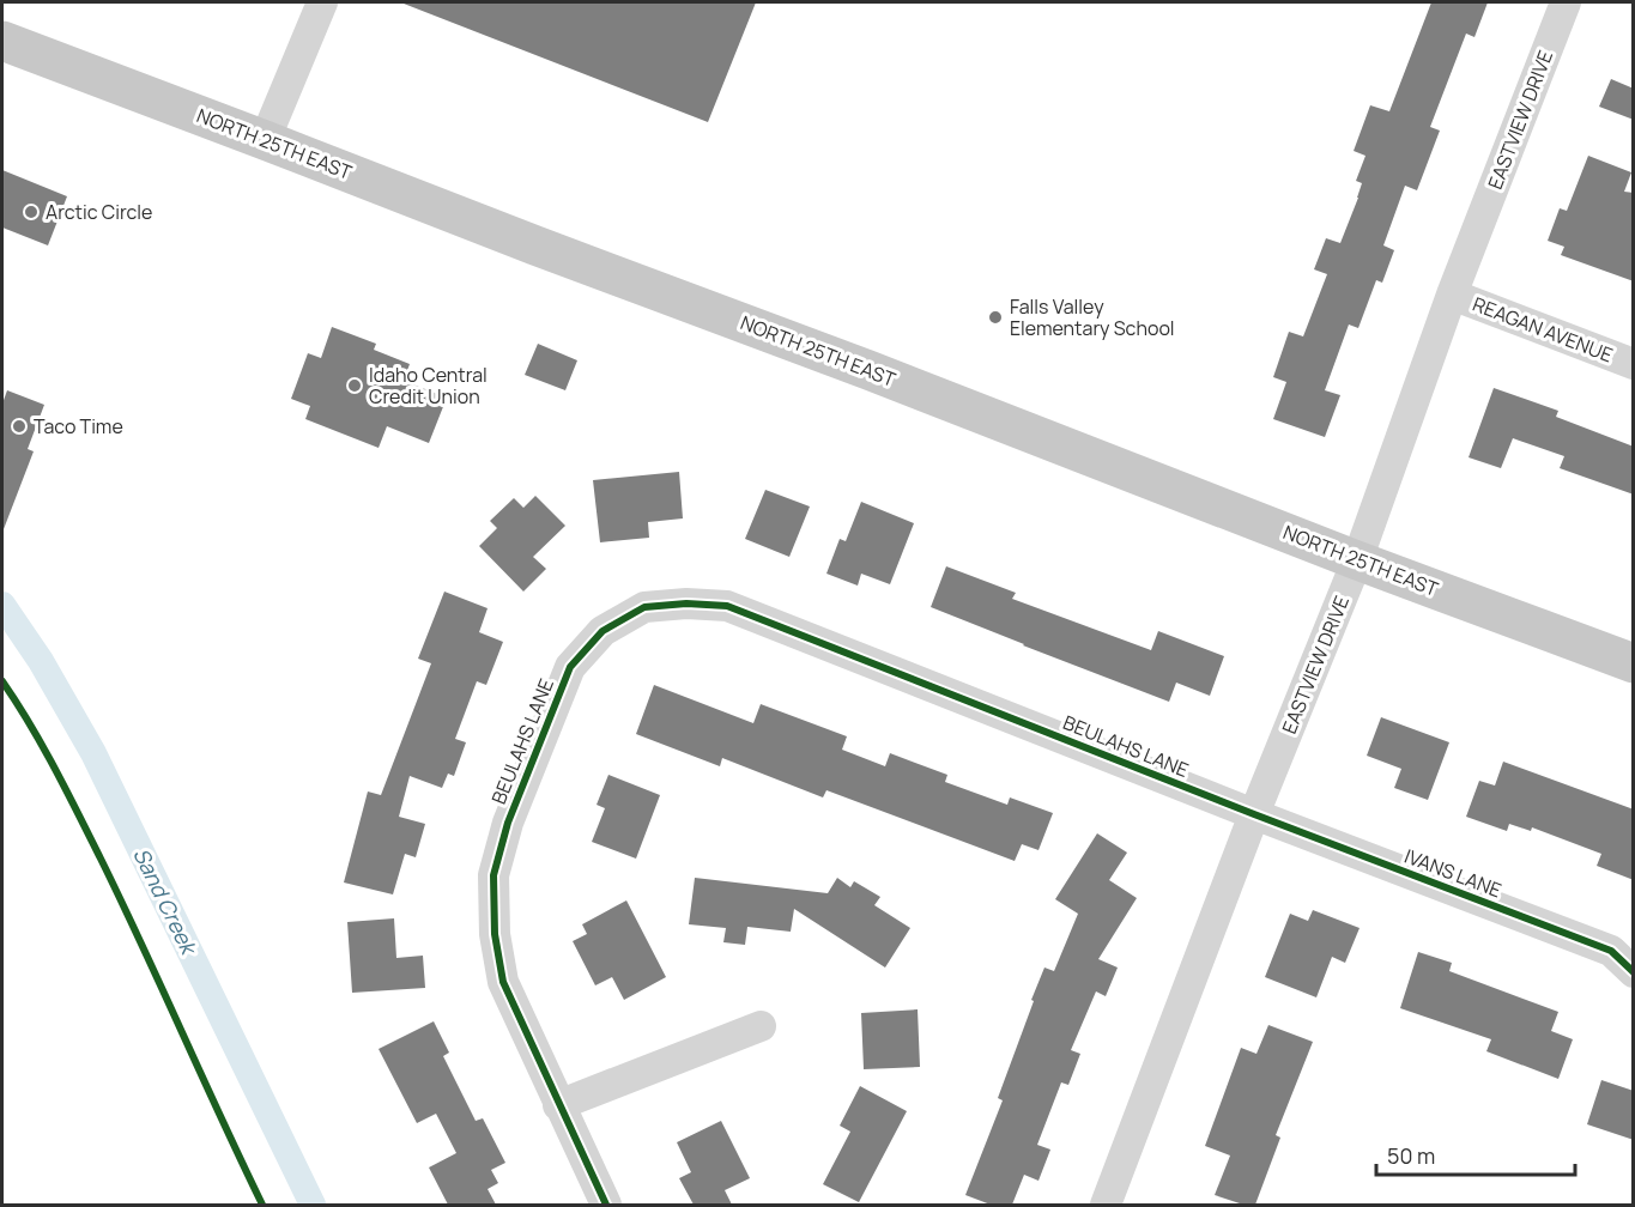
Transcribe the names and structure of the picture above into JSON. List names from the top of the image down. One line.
{"streets":{"main road":["NORTH 25TH EAST"],"street":["EASTVIEW DRIVE","REAGAN AVENUE","BEULAHS LANE","IVANS LANE"]},"crossings":[["EASTVIEW DRIVE","NORTH 25TH EAST"],["EASTVIEW DRIVE","REAGAN AVENUE"],["EASTVIEW DRIVE","BEULAHS LANE"],["EASTVIEW DRIVE","IVANS LANE"],["BEULAHS LANE","IVANS LANE"]],"water":["Sand Creek"],"places":["Arctic Circle","Falls Valley Elementary School","Idaho Central Credit Union","Taco Time"],"scale_bar":"50 m"}
